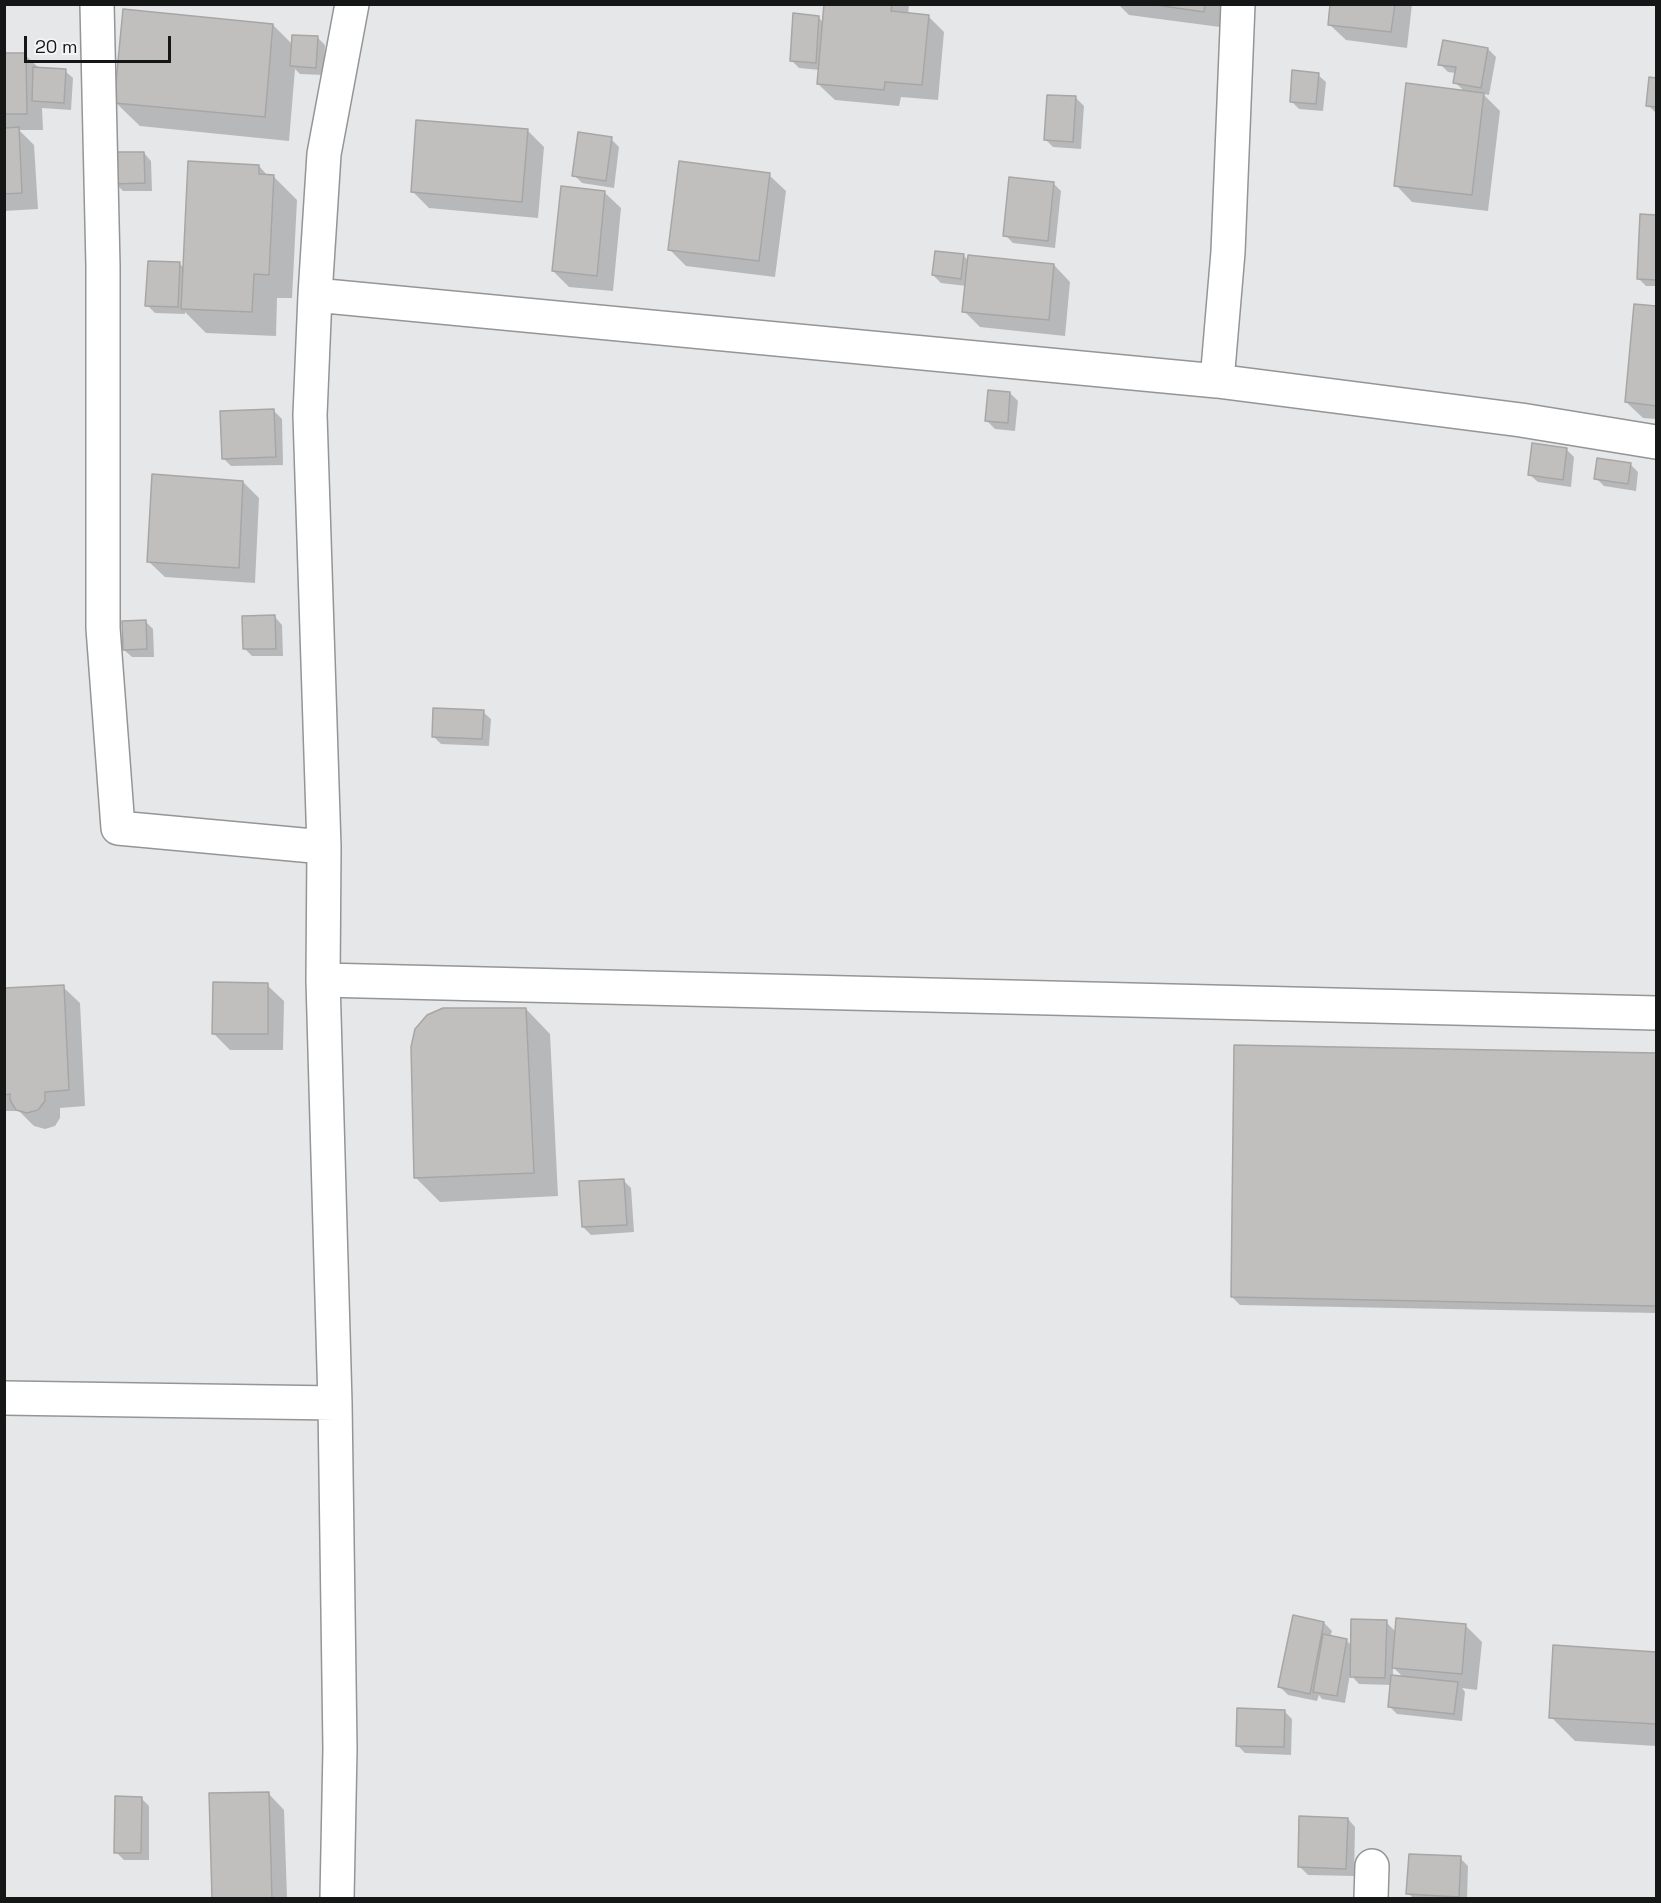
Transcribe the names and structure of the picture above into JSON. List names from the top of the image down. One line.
{"scale_bar":"20 m"}
